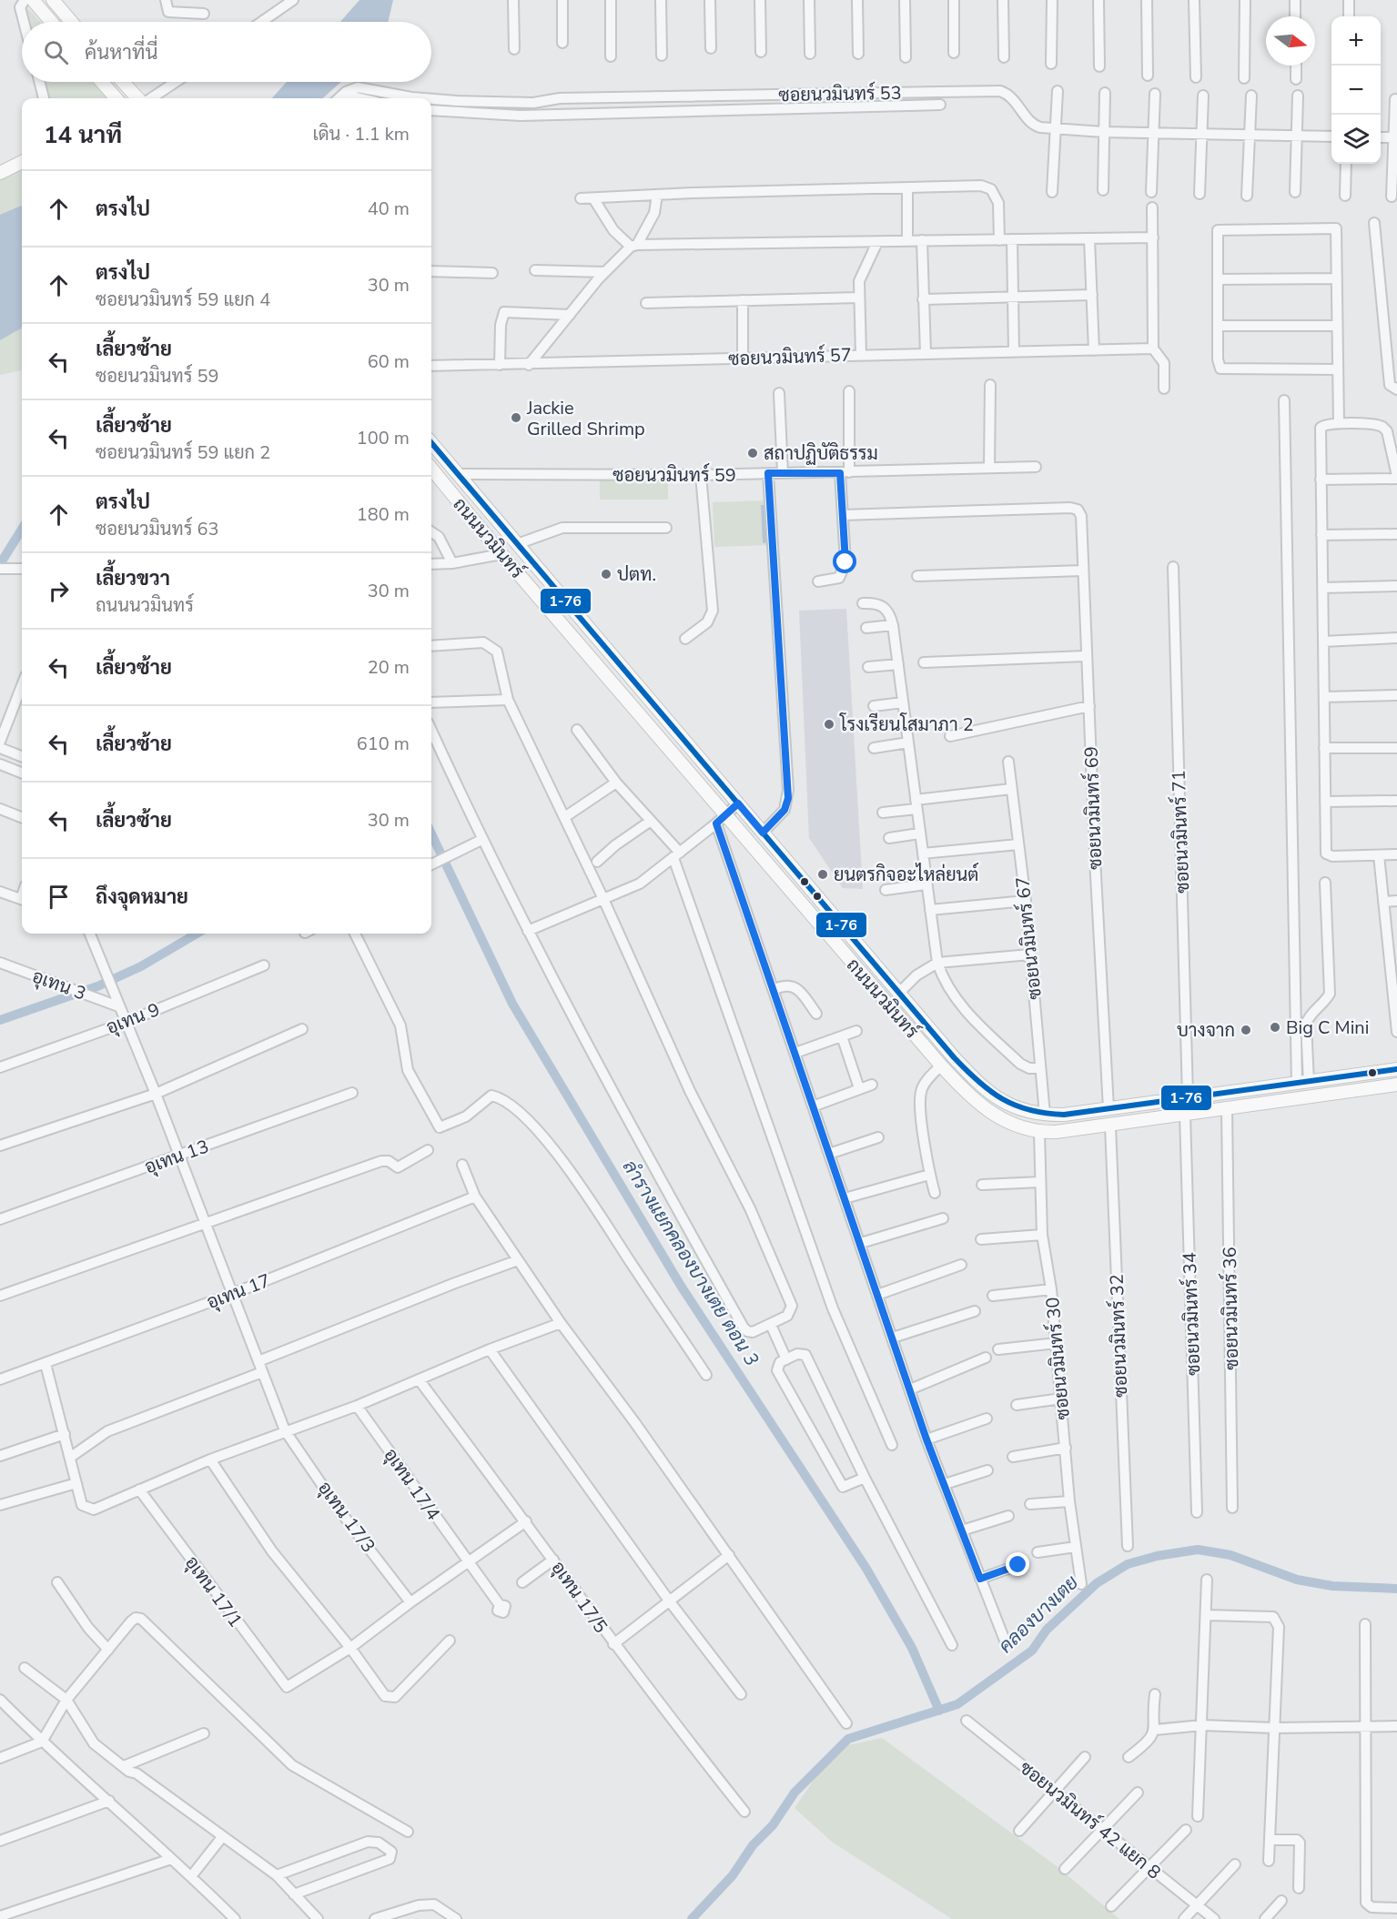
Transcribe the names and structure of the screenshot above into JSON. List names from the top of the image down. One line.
{"streets":{"main road":["ถนนนวมินทร์"],"street":["ซอยนวมินทร์ 53","ซอยนวมินทร์ 57","ซอยนวมินทร์ 59","ซอยนวมินทร์ 69","ซอยนวมินทร์ 71","ซอยนวมินทร์ 67","อุเทน 3","อุเทน 9","อุเทน 13","อุเทน 17","ซอยนวมินทร์ 36","ซอยนวมินทร์ 34","ซอยนวมินทร์ 32","ซอยนวมินทร์ 30","อุเทน 17/4","อุเทน 17/3","อุเทน 17/1","อุเทน 17/5","ซอยนวมินทร์ 42 แยก 8"]},"crossings":[["ซอยนวมินทร์ 59","ถนนนวมินทร์"],["ถนนนวมินทร์","ซอยนวมินทร์ 69"],["ถนนนวมินทร์","ซอยนวมินทร์ 71"],["ถนนนวมินทร์","ซอยนวมินทร์ 67"],["ถนนนวมินทร์","ซอยนวมินทร์ 36"],["ถนนนวมินทร์","ซอยนวมินทร์ 34"],["ถนนนวมินทร์","ซอยนวมินทร์ 32"],["ถนนนวมินทร์","ซอยนวมินทร์ 30"],["อุเทน 3","อุเทน 17/3"],["อุเทน 9","อุเทน 17/3"],["อุเทน 13","อุเทน 17/3"],["อุเทน 17","อุเทน 17/3"]],"water":["ลำรางแยกคลองบางเตย ตอน 3","คลองบางเตย"],"places":["Jackie Grilled Shrimp","สถาปฏิบัติธรรม","ปตท.","โรงเรียนโสมาภา 2","ยนตรกิจอะไหล่ยนต์","Big C Mini","บางจาก"],"lines":["transit line 1-76"],"north":"right","page":{"map_buttons":["+","−"],"search":"ค้นหาที่นี่","heading":["14 นาที","เดิน · 1.1 km"],"list":[["ตรงไป","40 m"],["ตรงไป","ซอยนวมินทร์ 59 แยก 4","30 m"],["เลี้ยวซ้าย","ซอยนวมินทร์ 59","60 m"],["เลี้ยวซ้าย","ซอยนวมินทร์ 59 แยก 2","100 m"],["ตรงไป","ซอยนวมินทร์ 63","180 m"],["เลี้ยวขวา","ถนนนวมินทร์","30 m"],["เลี้ยวซ้าย","20 m"],["เลี้ยวซ้าย","610 m"],["เลี้ยวซ้าย","30 m"],"ถึงจุดหมาย"]}}
